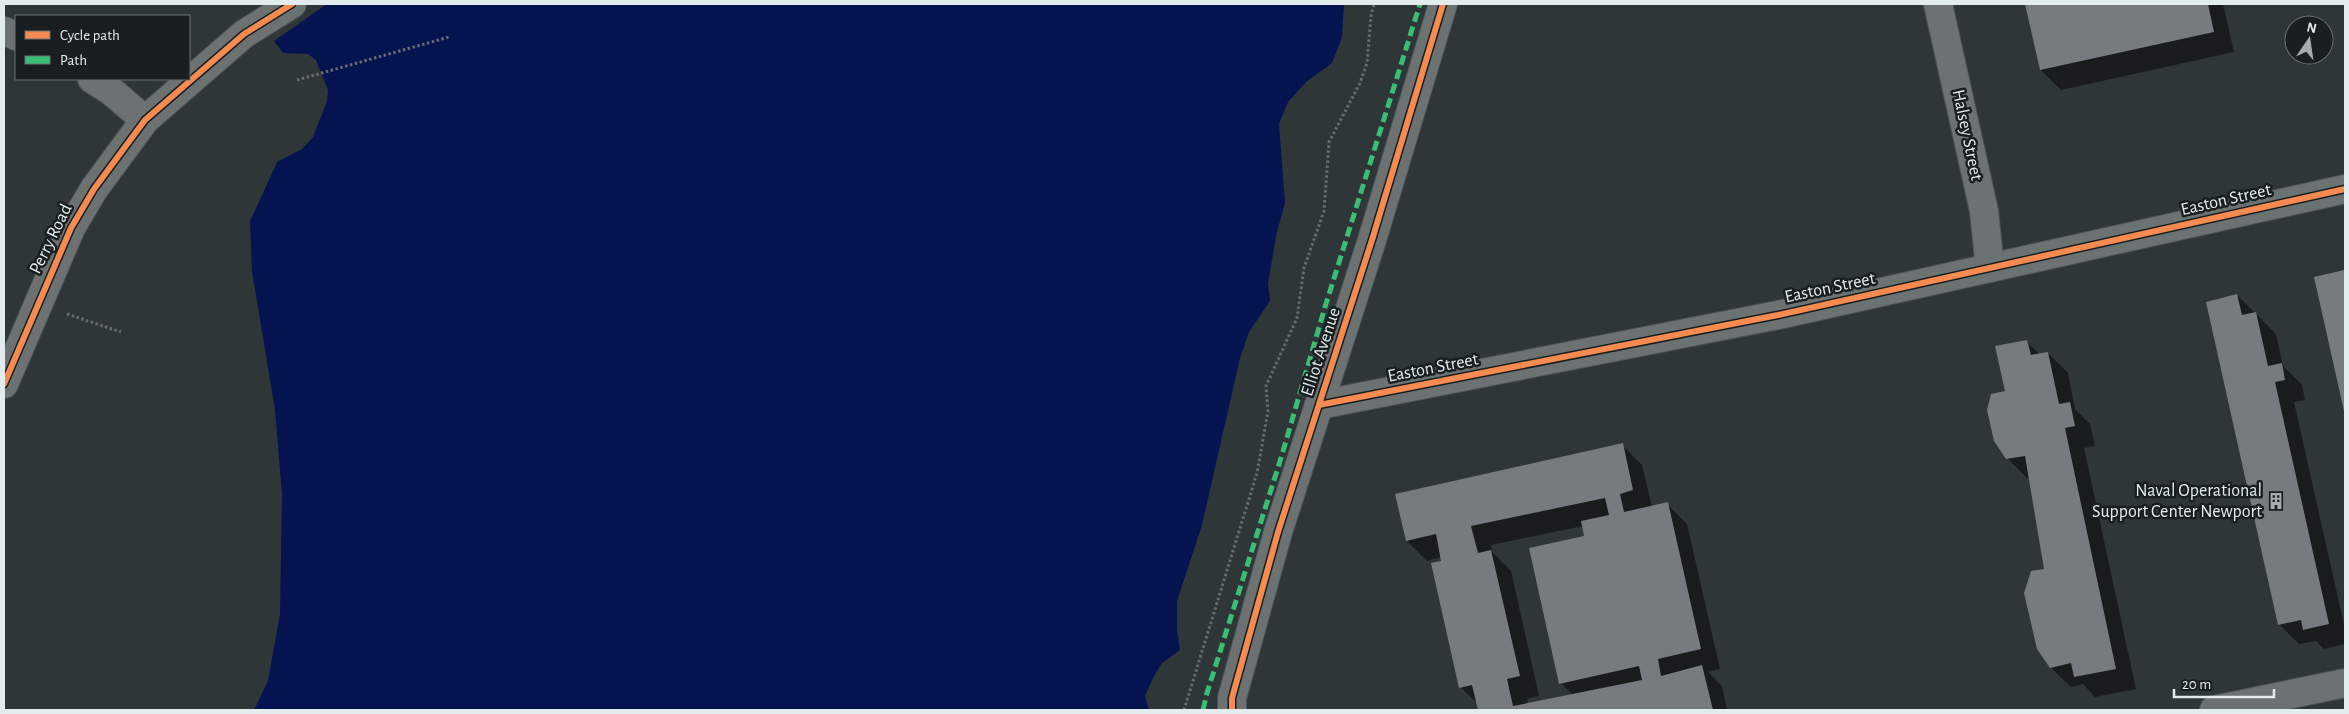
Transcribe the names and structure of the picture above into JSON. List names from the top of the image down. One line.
{"streets":{"street":["Halsey Street","Easton Street","Perry Road","Elliot Avenue"]},"crossings":[["Halsey Street","Easton Street"],["Easton Street","Elliot Avenue"]],"places":{"building":["Naval Operational Support Center Newport"]},"legend":["Cycle path","Path"],"scale_bar":"20 m","north":"top"}
